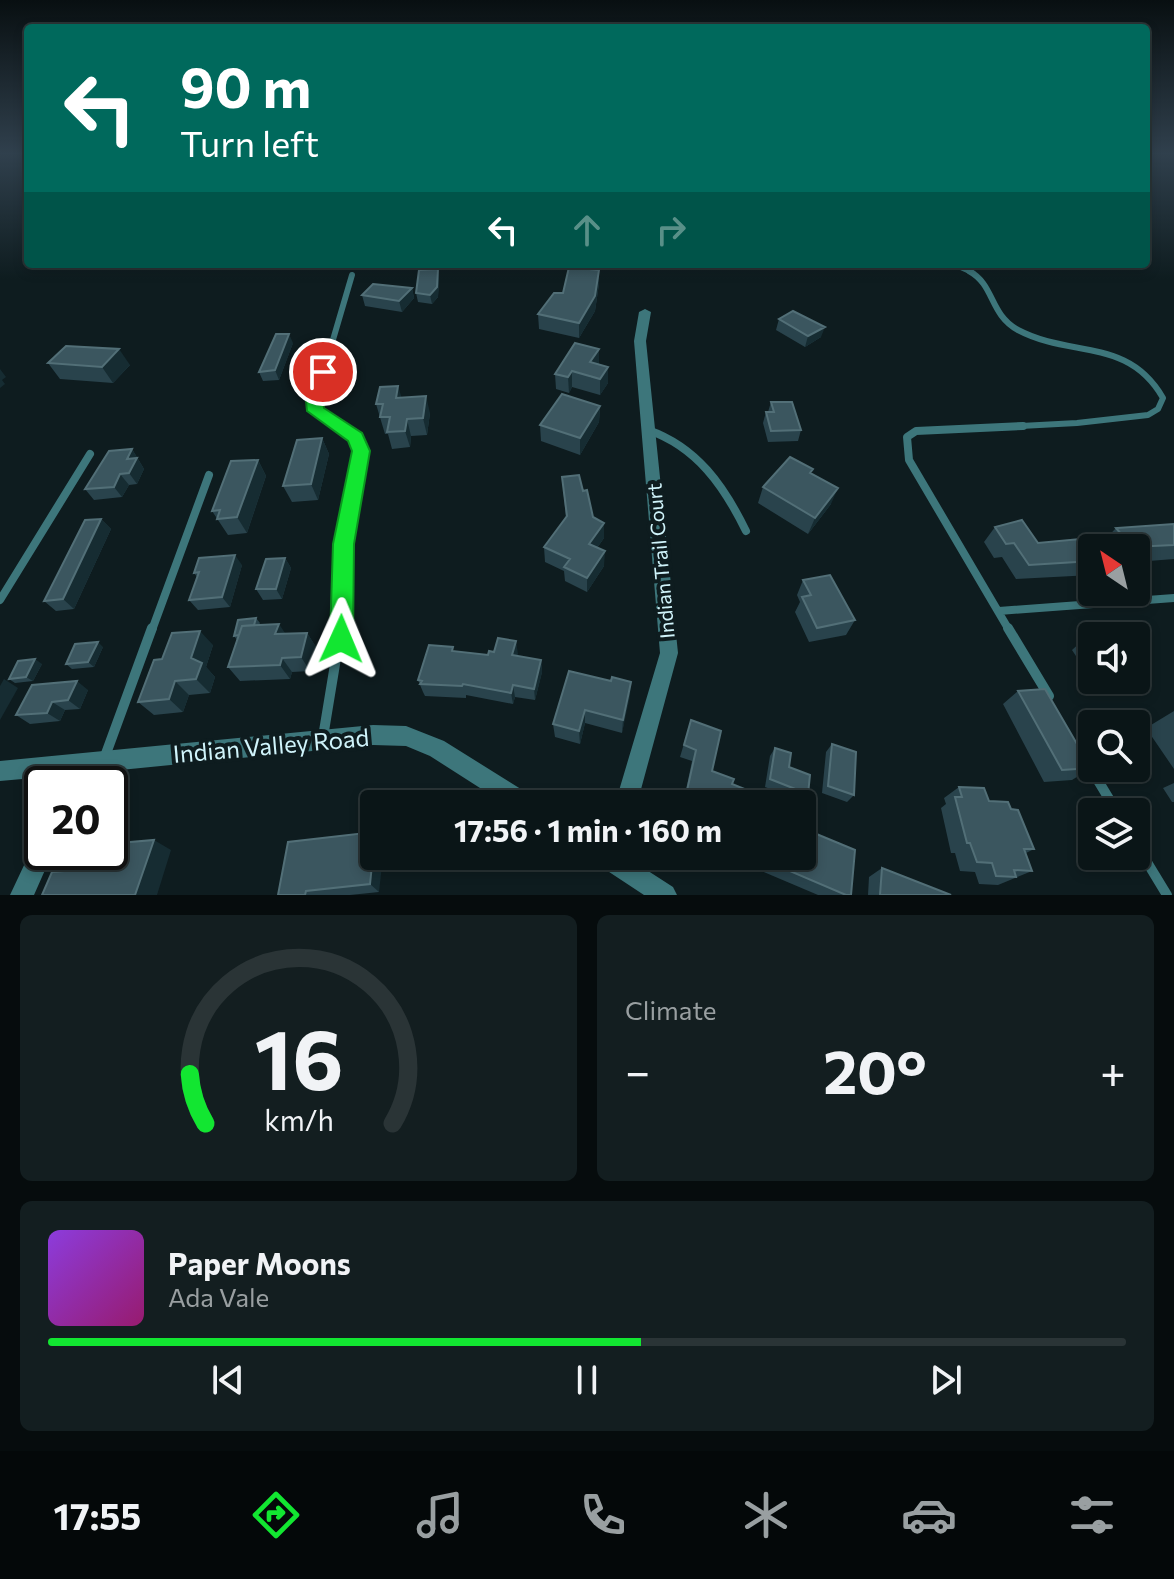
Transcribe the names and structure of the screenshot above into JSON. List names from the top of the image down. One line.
{"streets":{"street":["Indian Trail Court","Indian Valley Road"]},"north":"top left","page":{"turn":["90 m","Turn left"],"limit":"20","trip":"17:56 · 1 min · 160 m","tile":"Climate","heat":["−","20°","+"],"song":["Paper Moons","Ada Vale"],"tabs":"17:55","gauge":["16","km/h"]}}
